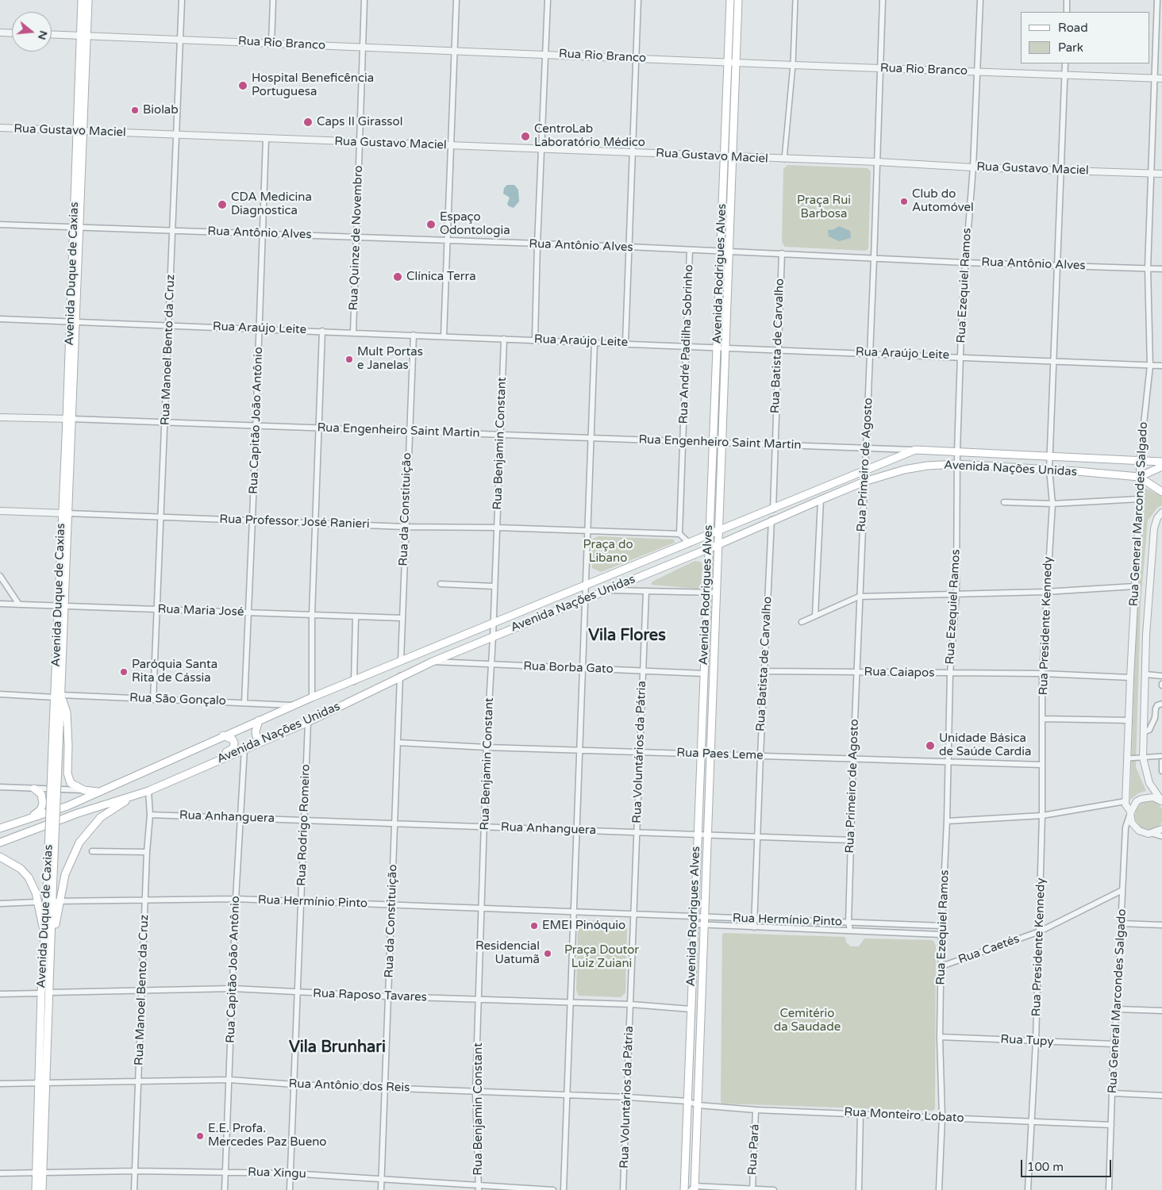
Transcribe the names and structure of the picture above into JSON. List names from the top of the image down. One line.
{"streets":{"main road":["Avenida Duque de Caxias","Avenida Rodrigues Alves","Avenida Nações Unidas"],"street":["Rua Rio Branco","Rua Gustavo Maciel","Rua Antônio Alves","Rua Quinze de Novembro","Rua Ezequiel Ramos","Rua Araújo Leite","Rua André Padilha Sobrinho","Rua Batista de Carvalho","Rua Manoel Bento da Cruz","Rua Capitão João Antônio","Rua Engenheiro Saint Martin","Rua Benjamin Constant","Rua Primeiro de Agosto","Rua da Constituição","Rua General Marcondes Salgado","Rua Professor José Ranieri","Rua Maria José","Rua Presidente Kennedy","Rua Borba Gato","Rua Caiapos","Rua São Gonçalo","Rua Voluntários da Pátria","Rua Paes Leme","Rua Anhanguera","Rua Rodrigo Romeiro","Rua Hermínio Pinto","Rua Caetés","Rua Raposo Tavares","Rua Tupy","Rua Antônio dos Reis","Rua Monteiro Lobato","Rua Pará","Rua Xingu"]},"crossings":[["Rua Rio Branco","Rua Quinze de Novembro"],["Rua Rio Branco","Avenida Duque de Caxias"],["Rua Rio Branco","Avenida Rodrigues Alves"],["Rua Rio Branco","Rua Ezequiel Ramos"],["Rua Rio Branco","Rua Manoel Bento da Cruz"],["Rua Rio Branco","Rua Primeiro de Agosto"],["Rua Rio Branco","Rua General Marcondes Salgado"],["Rua Rio Branco","Rua Presidente Kennedy"],["Rua Gustavo Maciel","Rua Quinze de Novembro"],["Rua Gustavo Maciel","Avenida Duque de Caxias"],["Rua Gustavo Maciel","Avenida Rodrigues Alves"],["Rua Gustavo Maciel","Rua Ezequiel Ramos"],["Rua Gustavo Maciel","Rua Manoel Bento da Cruz"],["Rua Gustavo Maciel","Rua Capitão João Antônio"],["Rua Gustavo Maciel","Rua Primeiro de Agosto"],["Rua Gustavo Maciel","Rua General Marcondes Salgado"],["Rua Gustavo Maciel","Rua Presidente Kennedy"],["Rua Antônio Alves","Rua Quinze de Novembro"],["Rua Antônio Alves","Avenida Duque de Caxias"],["Rua Antônio Alves","Avenida Rodrigues Alves"],["Rua Antônio Alves","Rua Ezequiel Ramos"],["Rua Antônio Alves","Rua André Padilha Sobrinho"],["Rua Antônio Alves","Rua Batista de Carvalho"],["Rua Antônio Alves","Rua Manoel Bento da Cruz"],["Rua Antônio Alves","Rua Capitão João Antônio"],["Rua Antônio Alves","Rua Primeiro de Agosto"],["Rua Antônio Alves","Rua General Marcondes Salgado"],["Rua Antônio Alves","Rua Presidente Kennedy"],["Rua Quinze de Novembro","Rua Araújo Leite"],["Avenida Duque de Caxias","Rua Araújo Leite"],["Avenida Duque de Caxias","Rua Engenheiro Saint Martin"],["Avenida Duque de Caxias","Rua Professor José Ranieri"],["Avenida Duque de Caxias","Rua Maria José"],["Avenida Duque de Caxias","Rua São Gonçalo"],["Avenida Duque de Caxias","Rua Hermínio Pinto"],["Avenida Duque de Caxias","Rua Raposo Tavares"],["Avenida Duque de Caxias","Rua Antônio dos Reis"],["Avenida Duque de Caxias","Rua Xingu"],["Avenida Rodrigues Alves","Rua Araújo Leite"],["Avenida Rodrigues Alves","Rua Engenheiro Saint Martin"],["Avenida Rodrigues Alves","Avenida Nações Unidas"],["Avenida Rodrigues Alves","Rua Borba Gato"],["Avenida Rodrigues Alves","Rua Paes Leme"],["Avenida Rodrigues Alves","Rua Anhanguera"],["Avenida Rodrigues Alves","Rua Hermínio Pinto"],["Avenida Rodrigues Alves","Rua Raposo Tavares"],["Avenida Rodrigues Alves","Rua Antônio dos Reis"],["Avenida Rodrigues Alves","Rua Monteiro Lobato"],["Rua Ezequiel Ramos","Rua Araújo Leite"],["Rua Ezequiel Ramos","Avenida Nações Unidas"],["Rua Ezequiel Ramos","Rua Caiapos"],["Rua Ezequiel Ramos","Rua Paes Leme"],["Rua Ezequiel Ramos","Rua Hermínio Pinto"],["Rua Ezequiel Ramos","Rua Caetés"],["Rua Ezequiel Ramos","Rua Tupy"],["Rua Ezequiel Ramos","Rua Monteiro Lobato"],["Rua Araújo Leite","Rua André Padilha Sobrinho"],["Rua Araújo Leite","Rua Batista de Carvalho"],["Rua Araújo Leite","Rua Manoel Bento da Cruz"],["Rua Araújo Leite","Rua Capitão João Antônio"],["Rua Araújo Leite","Rua Benjamin Constant"],["Rua Araújo Leite","Rua Primeiro de Agosto"],["Rua Araújo Leite","Rua da Constituição"],["Rua Araújo Leite","Rua General Marcondes Salgado"],["Rua Araújo Leite","Rua Presidente Kennedy"],["Rua André Padilha Sobrinho","Rua Engenheiro Saint Martin"],["Rua Batista de Carvalho","Rua Engenheiro Saint Martin"],["Rua Batista de Carvalho","Avenida Nações Unidas"],["Rua Batista de Carvalho","Rua Caiapos"],["Rua Batista de Carvalho","Rua Paes Leme"],["Rua Batista de Carvalho","Rua Anhanguera"],["Rua Batista de Carvalho","Rua Hermínio Pinto"],["Rua Manoel Bento da Cruz","Rua Engenheiro Saint Martin"],["Rua Manoel Bento da Cruz","Avenida Nações Unidas"],["Rua Manoel Bento da Cruz","Rua Professor José Ranieri"],["Rua Manoel Bento da Cruz","Rua Maria José"],["Rua Manoel Bento da Cruz","Rua São Gonçalo"],["Rua Manoel Bento da Cruz","Rua Anhanguera"],["Rua Manoel Bento da Cruz","Rua Hermínio Pinto"],["Rua Manoel Bento da Cruz","Rua Raposo Tavares"],["Rua Manoel Bento da Cruz","Rua Antônio dos Reis"],["Rua Manoel Bento da Cruz","Rua Xingu"],["Rua Capitão João Antônio","Rua Engenheiro Saint Martin"],["Rua Capitão João Antônio","Avenida Nações Unidas"],["Rua Capitão João Antônio","Rua Professor José Ranieri"],["Rua Capitão João Antônio","Rua Maria José"],["Rua Capitão João Antônio","Rua São Gonçalo"],["Rua Capitão João Antônio","Rua Anhanguera"],["Rua Capitão João Antônio","Rua Hermínio Pinto"],["Rua Capitão João Antônio","Rua Raposo Tavares"],["Rua Capitão João Antônio","Rua Antônio dos Reis"],["Rua Capitão João Antônio","Rua Xingu"],["Rua Engenheiro Saint Martin","Rua Benjamin Constant"],["Rua Engenheiro Saint Martin","Rua Primeiro de Agosto"],["Rua Engenheiro Saint Martin","Avenida Nações Unidas"],["Rua Engenheiro Saint Martin","Rua da Constituição"],["Rua Benjamin Constant","Avenida Nações Unidas"],["Rua Benjamin Constant","Rua Professor José Ranieri"],["Rua Benjamin Constant","Rua Borba Gato"],["Rua Benjamin Constant","Rua Paes Leme"],["Rua Benjamin Constant","Rua Anhanguera"],["Rua Benjamin Constant","Rua Hermínio Pinto"],["Rua Benjamin Constant","Rua Raposo Tavares"],["Rua Benjamin Constant","Rua Antônio dos Reis"],["Rua Benjamin Constant","Rua Xingu"],["Rua Primeiro de Agosto","Avenida Nações Unidas"],["Rua Primeiro de Agosto","Rua Caiapos"],["Rua Primeiro de Agosto","Rua Paes Leme"],["Rua Primeiro de Agosto","Rua Anhanguera"],["Rua Primeiro de Agosto","Rua Hermínio Pinto"],["Avenida Nações Unidas","Rua da Constituição"],["Avenida Nações Unidas","Rua General Marcondes Salgado"],["Avenida Nações Unidas","Rua Presidente Kennedy"],["Avenida Nações Unidas","Rua Borba Gato"],["Avenida Nações Unidas","Rua São Gonçalo"],["Avenida Nações Unidas","Rua Rodrigo Romeiro"],["Rua da Constituição","Rua Professor José Ranieri"],["Rua da Constituição","Rua Maria José"],["Rua da Constituição","Rua Paes Leme"],["Rua da Constituição","Rua Anhanguera"],["Rua da Constituição","Rua Hermínio Pinto"],["Rua da Constituição","Rua Raposo Tavares"],["Rua da Constituição","Rua Antônio dos Reis"],["Rua da Constituição","Rua Xingu"],["Rua General Marcondes Salgado","Rua Caiapos"],["Rua General Marcondes Salgado","Rua Caetés"],["Rua General Marcondes Salgado","Rua Tupy"],["Rua General Marcondes Salgado","Rua Monteiro Lobato"],["Rua Presidente Kennedy","Rua Caiapos"],["Rua Presidente Kennedy","Rua Paes Leme"],["Rua Presidente Kennedy","Rua Caetés"],["Rua Presidente Kennedy","Rua Tupy"],["Rua Presidente Kennedy","Rua Monteiro Lobato"],["Rua Borba Gato","Rua Voluntários da Pátria"],["Rua Voluntários da Pátria","Rua Paes Leme"],["Rua Voluntários da Pátria","Rua Anhanguera"],["Rua Voluntários da Pátria","Rua Hermínio Pinto"],["Rua Voluntários da Pátria","Rua Raposo Tavares"],["Rua Voluntários da Pátria","Rua Antônio dos Reis"],["Rua Anhanguera","Rua Rodrigo Romeiro"],["Rua Rodrigo Romeiro","Rua Hermínio Pinto"],["Rua Rodrigo Romeiro","Rua Raposo Tavares"],["Rua Rodrigo Romeiro","Rua Antônio dos Reis"],["Rua Rodrigo Romeiro","Rua Xingu"],["Rua Antônio dos Reis","Rua Monteiro Lobato"],["Rua Monteiro Lobato","Rua Pará"]],"districts":["Vila Flores","Vila Brunhari"],"parks":["Praça Rui Barbosa","Praça do Libano","Praça Doutor Luiz Zuiani","Cemitério da Saudade"],"places":["Hospital Beneficência Portuguesa","Biolab","Caps II Girassol","CentroLab Laboratório Médico","Club do Automóvel","CDA Medicina Diagnostica","Espaço Odontologia","Clínica Terra","Mult Portas e Janelas","Paróquia Santa Rita de Cássia","Unidade Básica de Saúde Cardia","EMEI Pinóquio","Residencial Uatumã","E.E. Profa. Mercedes Paz Bueno"],"legend":["Road","Park"],"scale_bar":"100 m","north":"right"}
